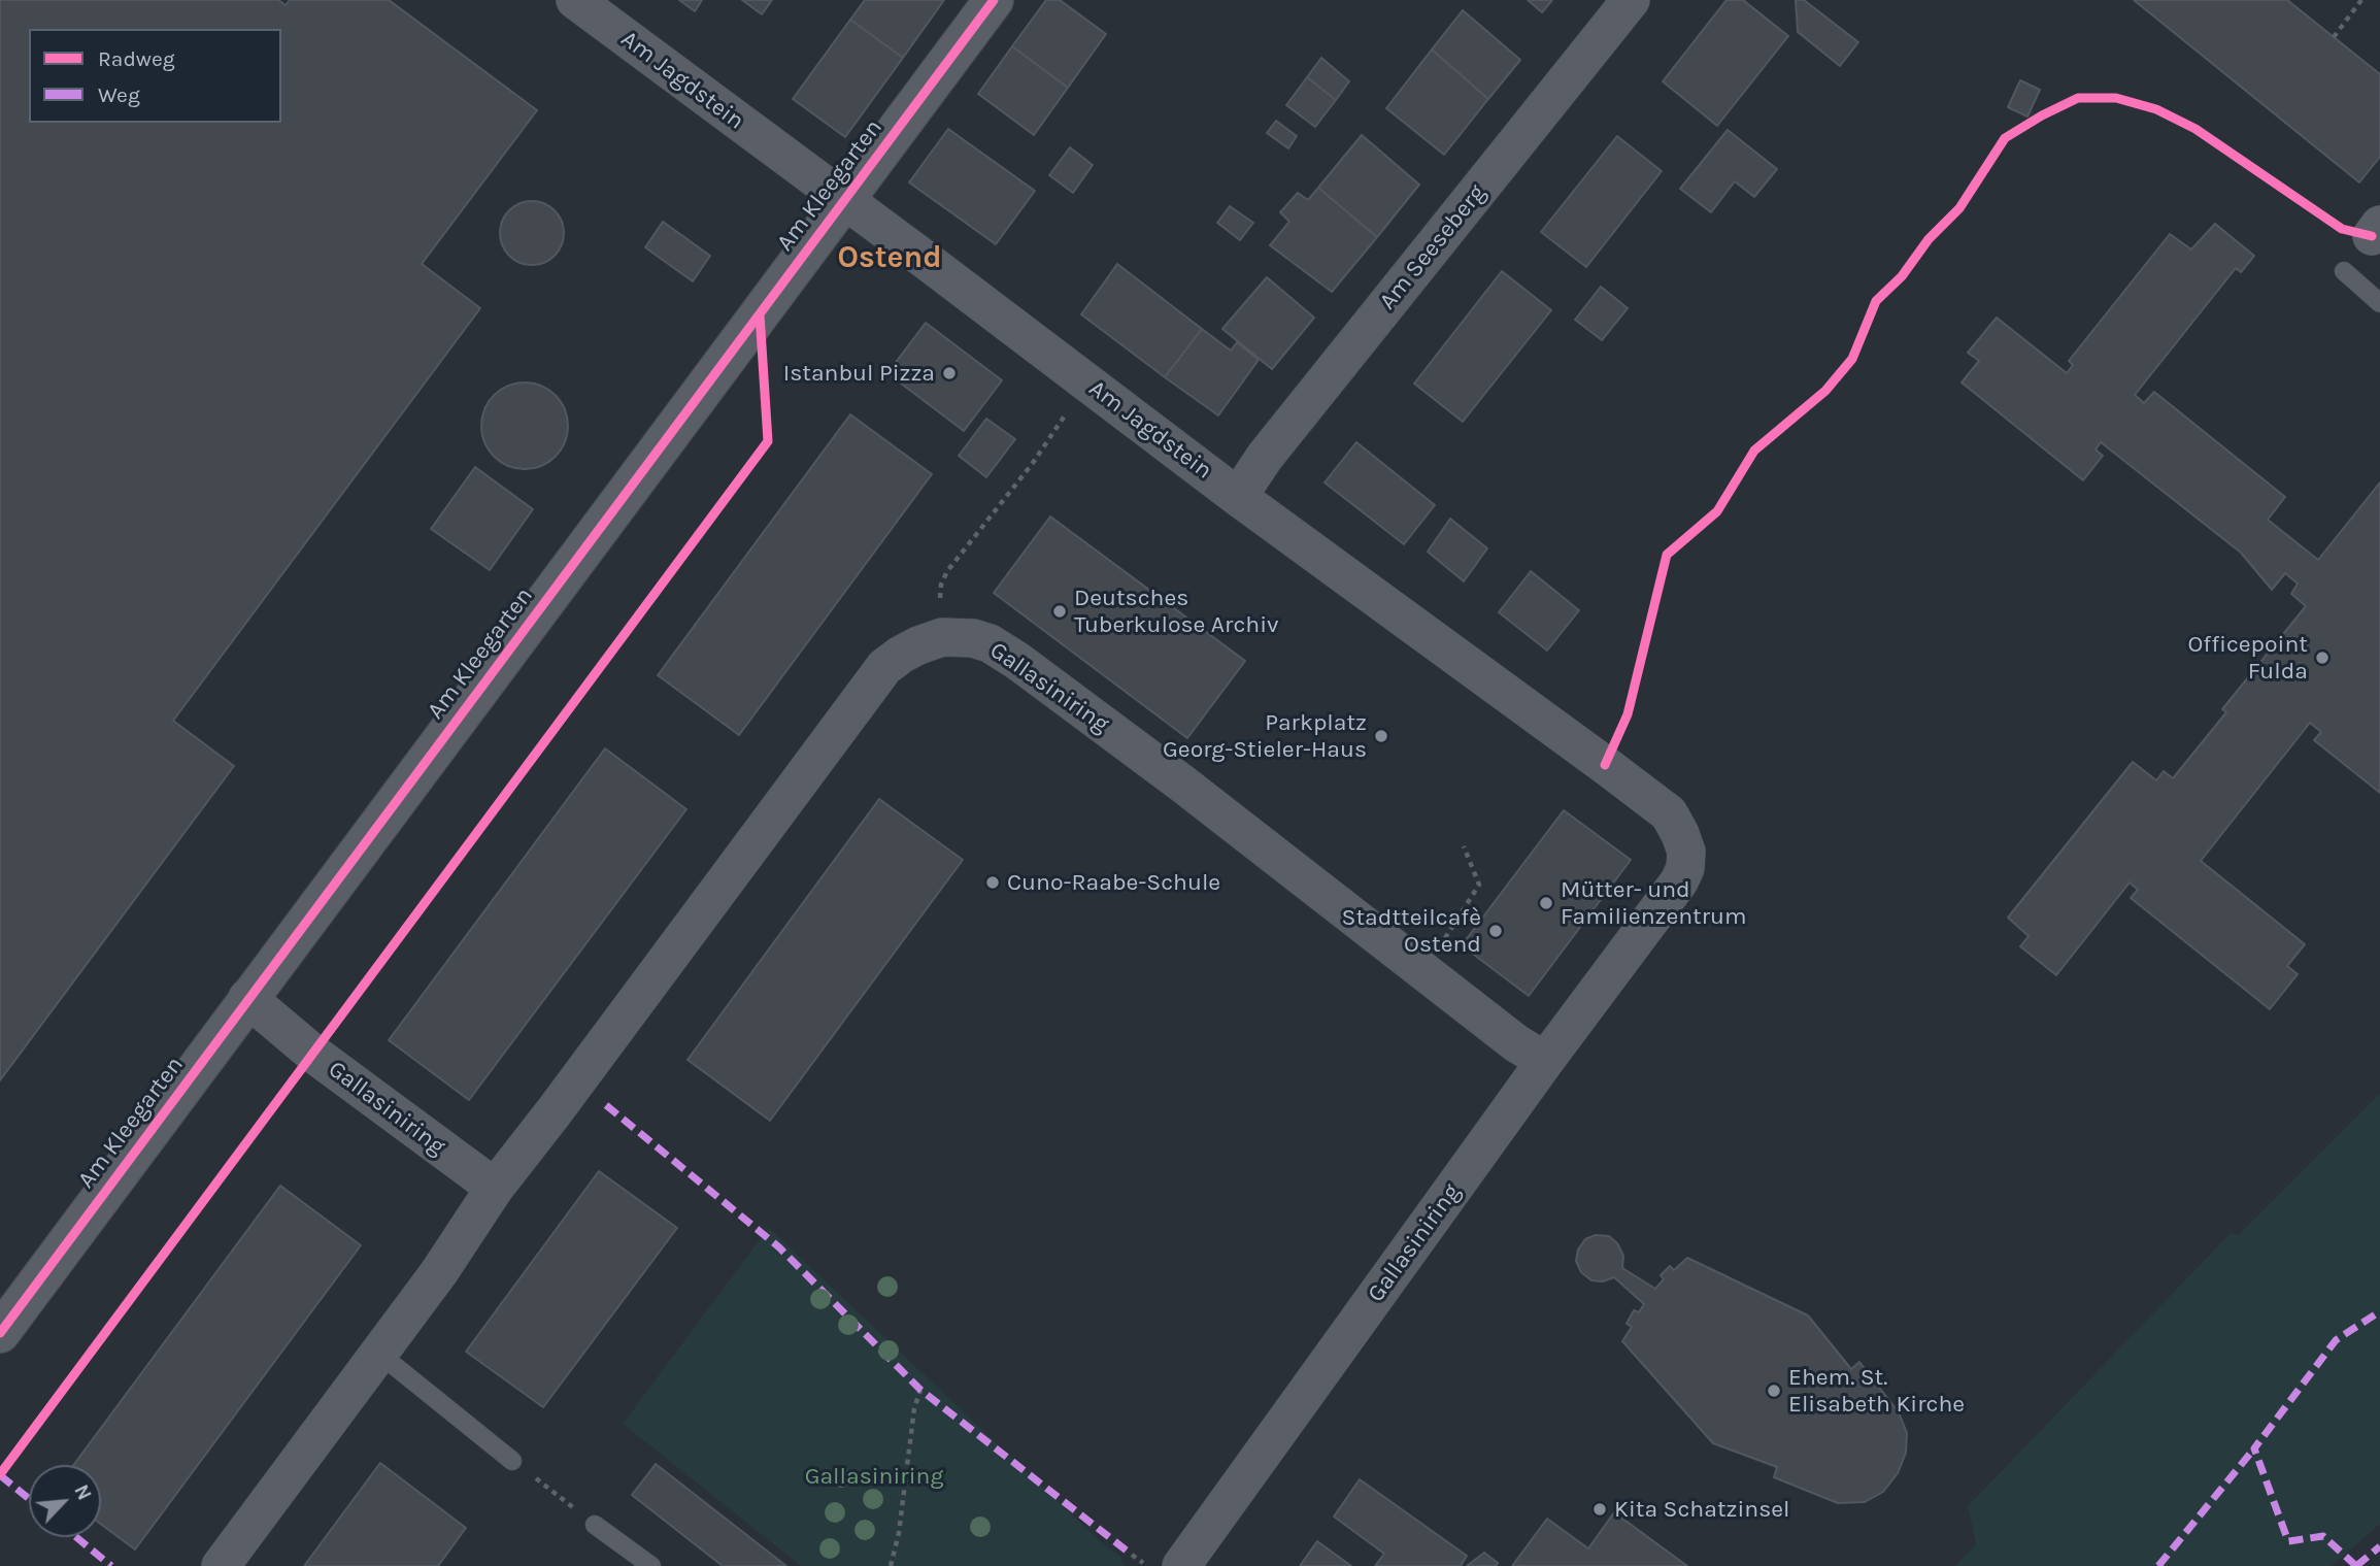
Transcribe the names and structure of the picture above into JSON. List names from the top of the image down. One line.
{"streets":{"street":["Am Jagdstein","Am Kleegarten","Am Seeseberg","Gallasiniring"]},"crossings":[["Am Jagdstein","Am Kleegarten"],["Am Jagdstein","Am Seeseberg"],["Am Jagdstein","Gallasiniring"],["Am Kleegarten","Gallasiniring"]],"districts":["Ostend"],"parks":["Gallasiniring"],"places":["Istanbul Pizza","Deutsches Tuberkulose Archiv","Officepoint Fulda","Parkplatz Georg-Stieler-Haus","Cuno-Raabe-Schule","Mütter- und Familienzentrum","Stadtteilcafè Ostend","Ehem. St. Elisabeth Kirche","Kita Schatzinsel"],"legend":["Radweg","Weg"],"north":"top right"}
